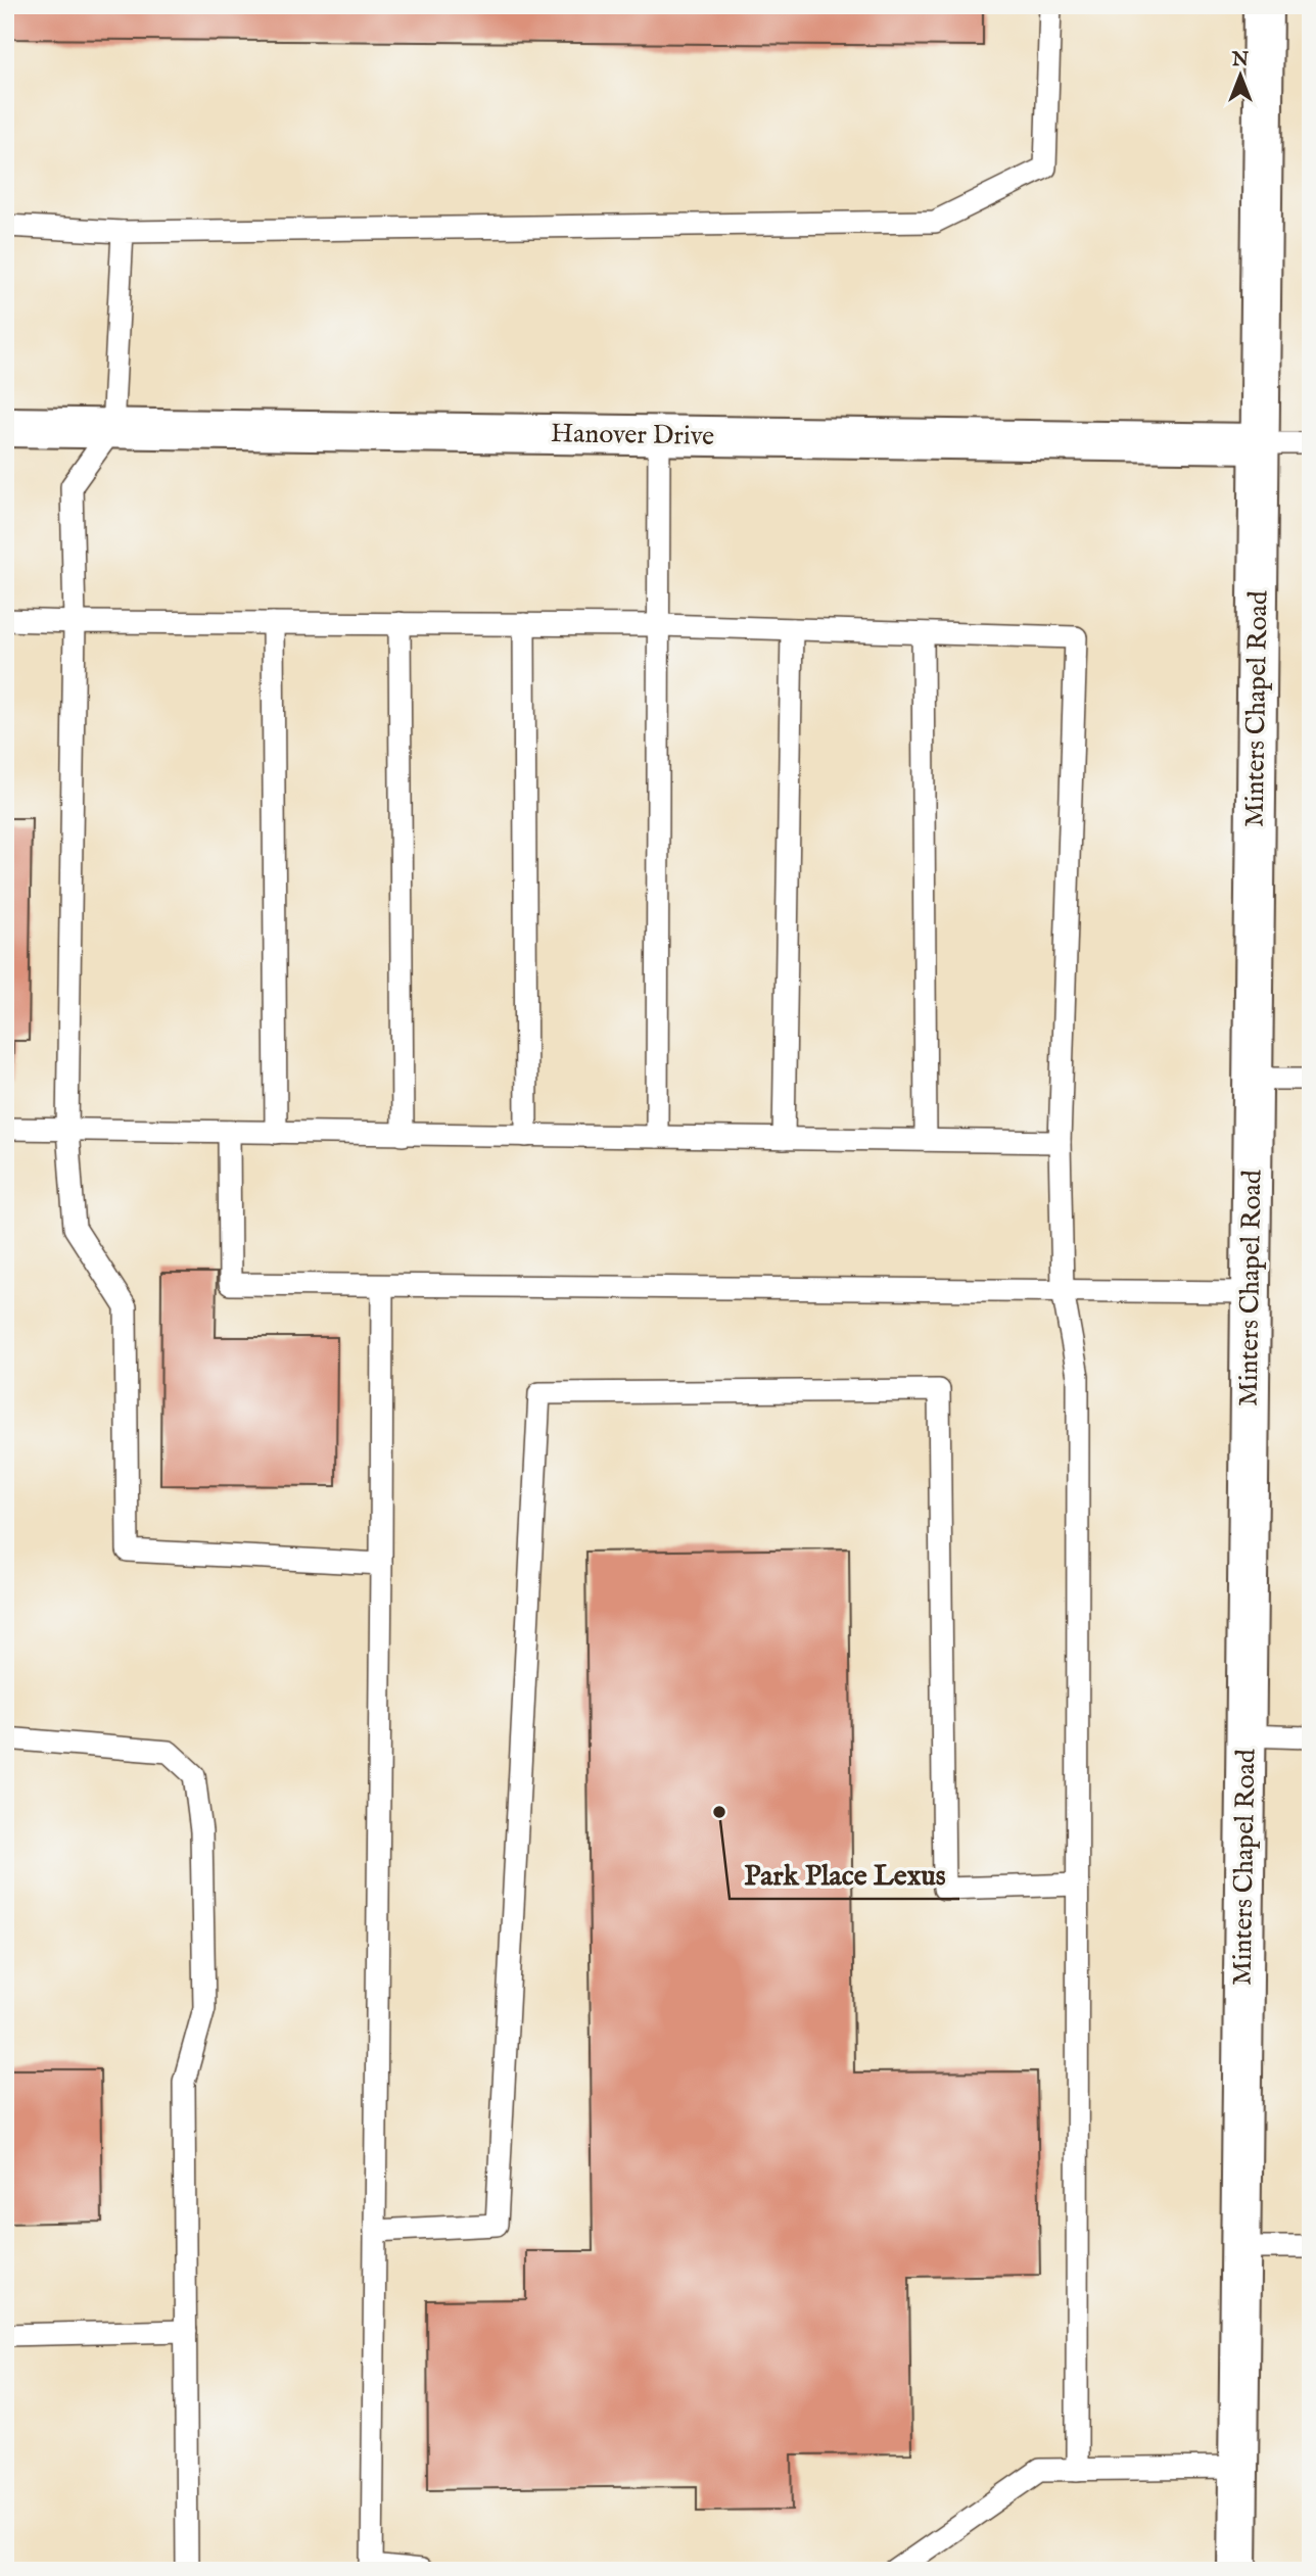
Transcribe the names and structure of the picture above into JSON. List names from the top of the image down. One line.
{"streets":{"street":["Hanover Drive","Minters Chapel Road"]},"crossings":[["Hanover Drive","Minters Chapel Road"]],"places":["Park Place Lexus"],"north":"top"}
